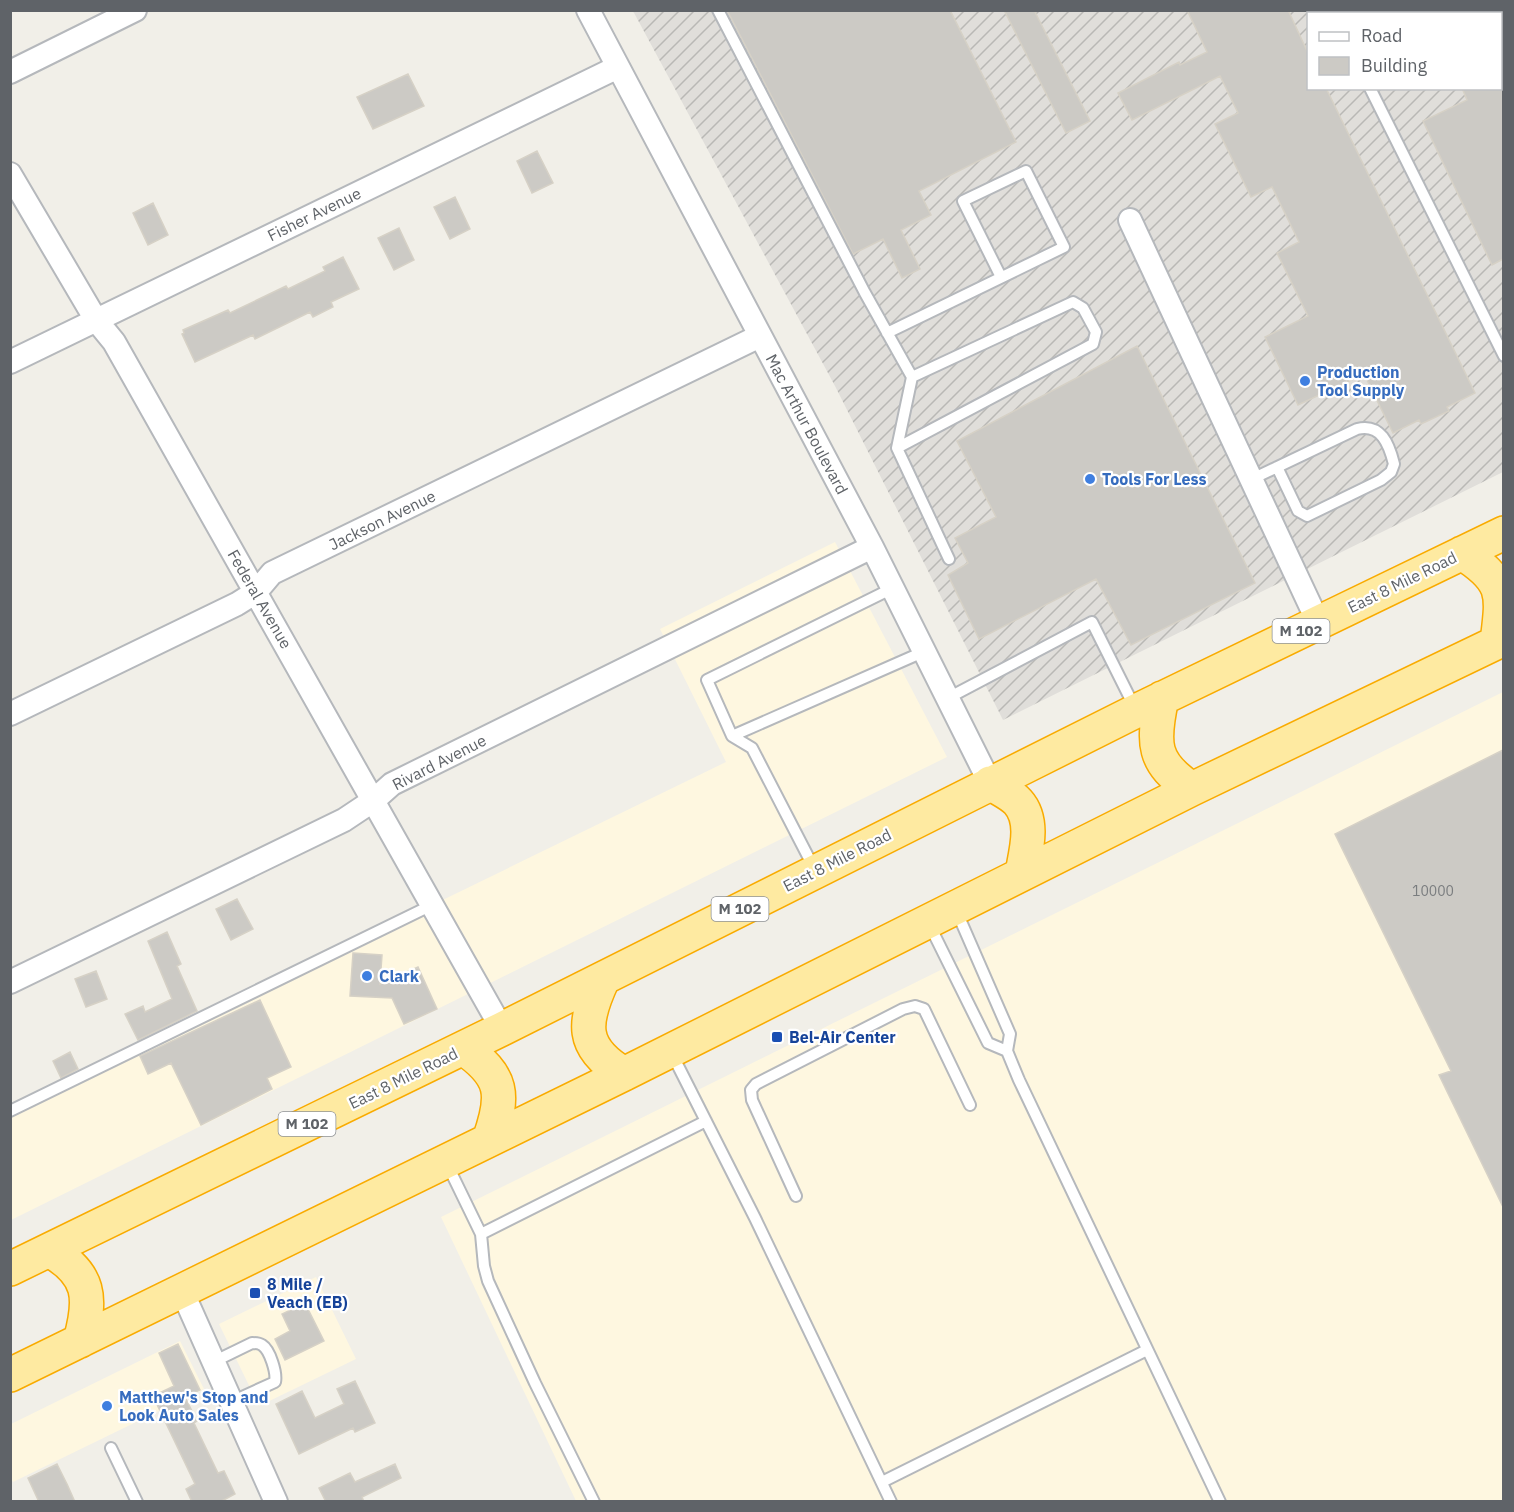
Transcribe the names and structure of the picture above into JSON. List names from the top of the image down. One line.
{"streets":{"highway":["East 8 Mile Road","M 102"],"street":["Fisher Avenue","Mac Arthur Boulevard","Jackson Avenue","Federal Avenue","Rivard Avenue"]},"crossings":[["Fisher Avenue","Mac Arthur Boulevard"],["Fisher Avenue","Federal Avenue"],["Mac Arthur Boulevard","Jackson Avenue"],["Mac Arthur Boulevard","East 8 Mile Road"],["Mac Arthur Boulevard","Rivard Avenue"],["Jackson Avenue","Federal Avenue"],["East 8 Mile Road","Federal Avenue"],["Federal Avenue","Rivard Avenue"]],"places":{"other":["Production Tool Supply","Tools For Less","Clark","Matthew's Stop and Look Auto Sales"],"transit":["Bel-Air Center","8 Mile / Veach (EB)"]},"house_numbers":["10000"],"legend":["Road","Building"]}
